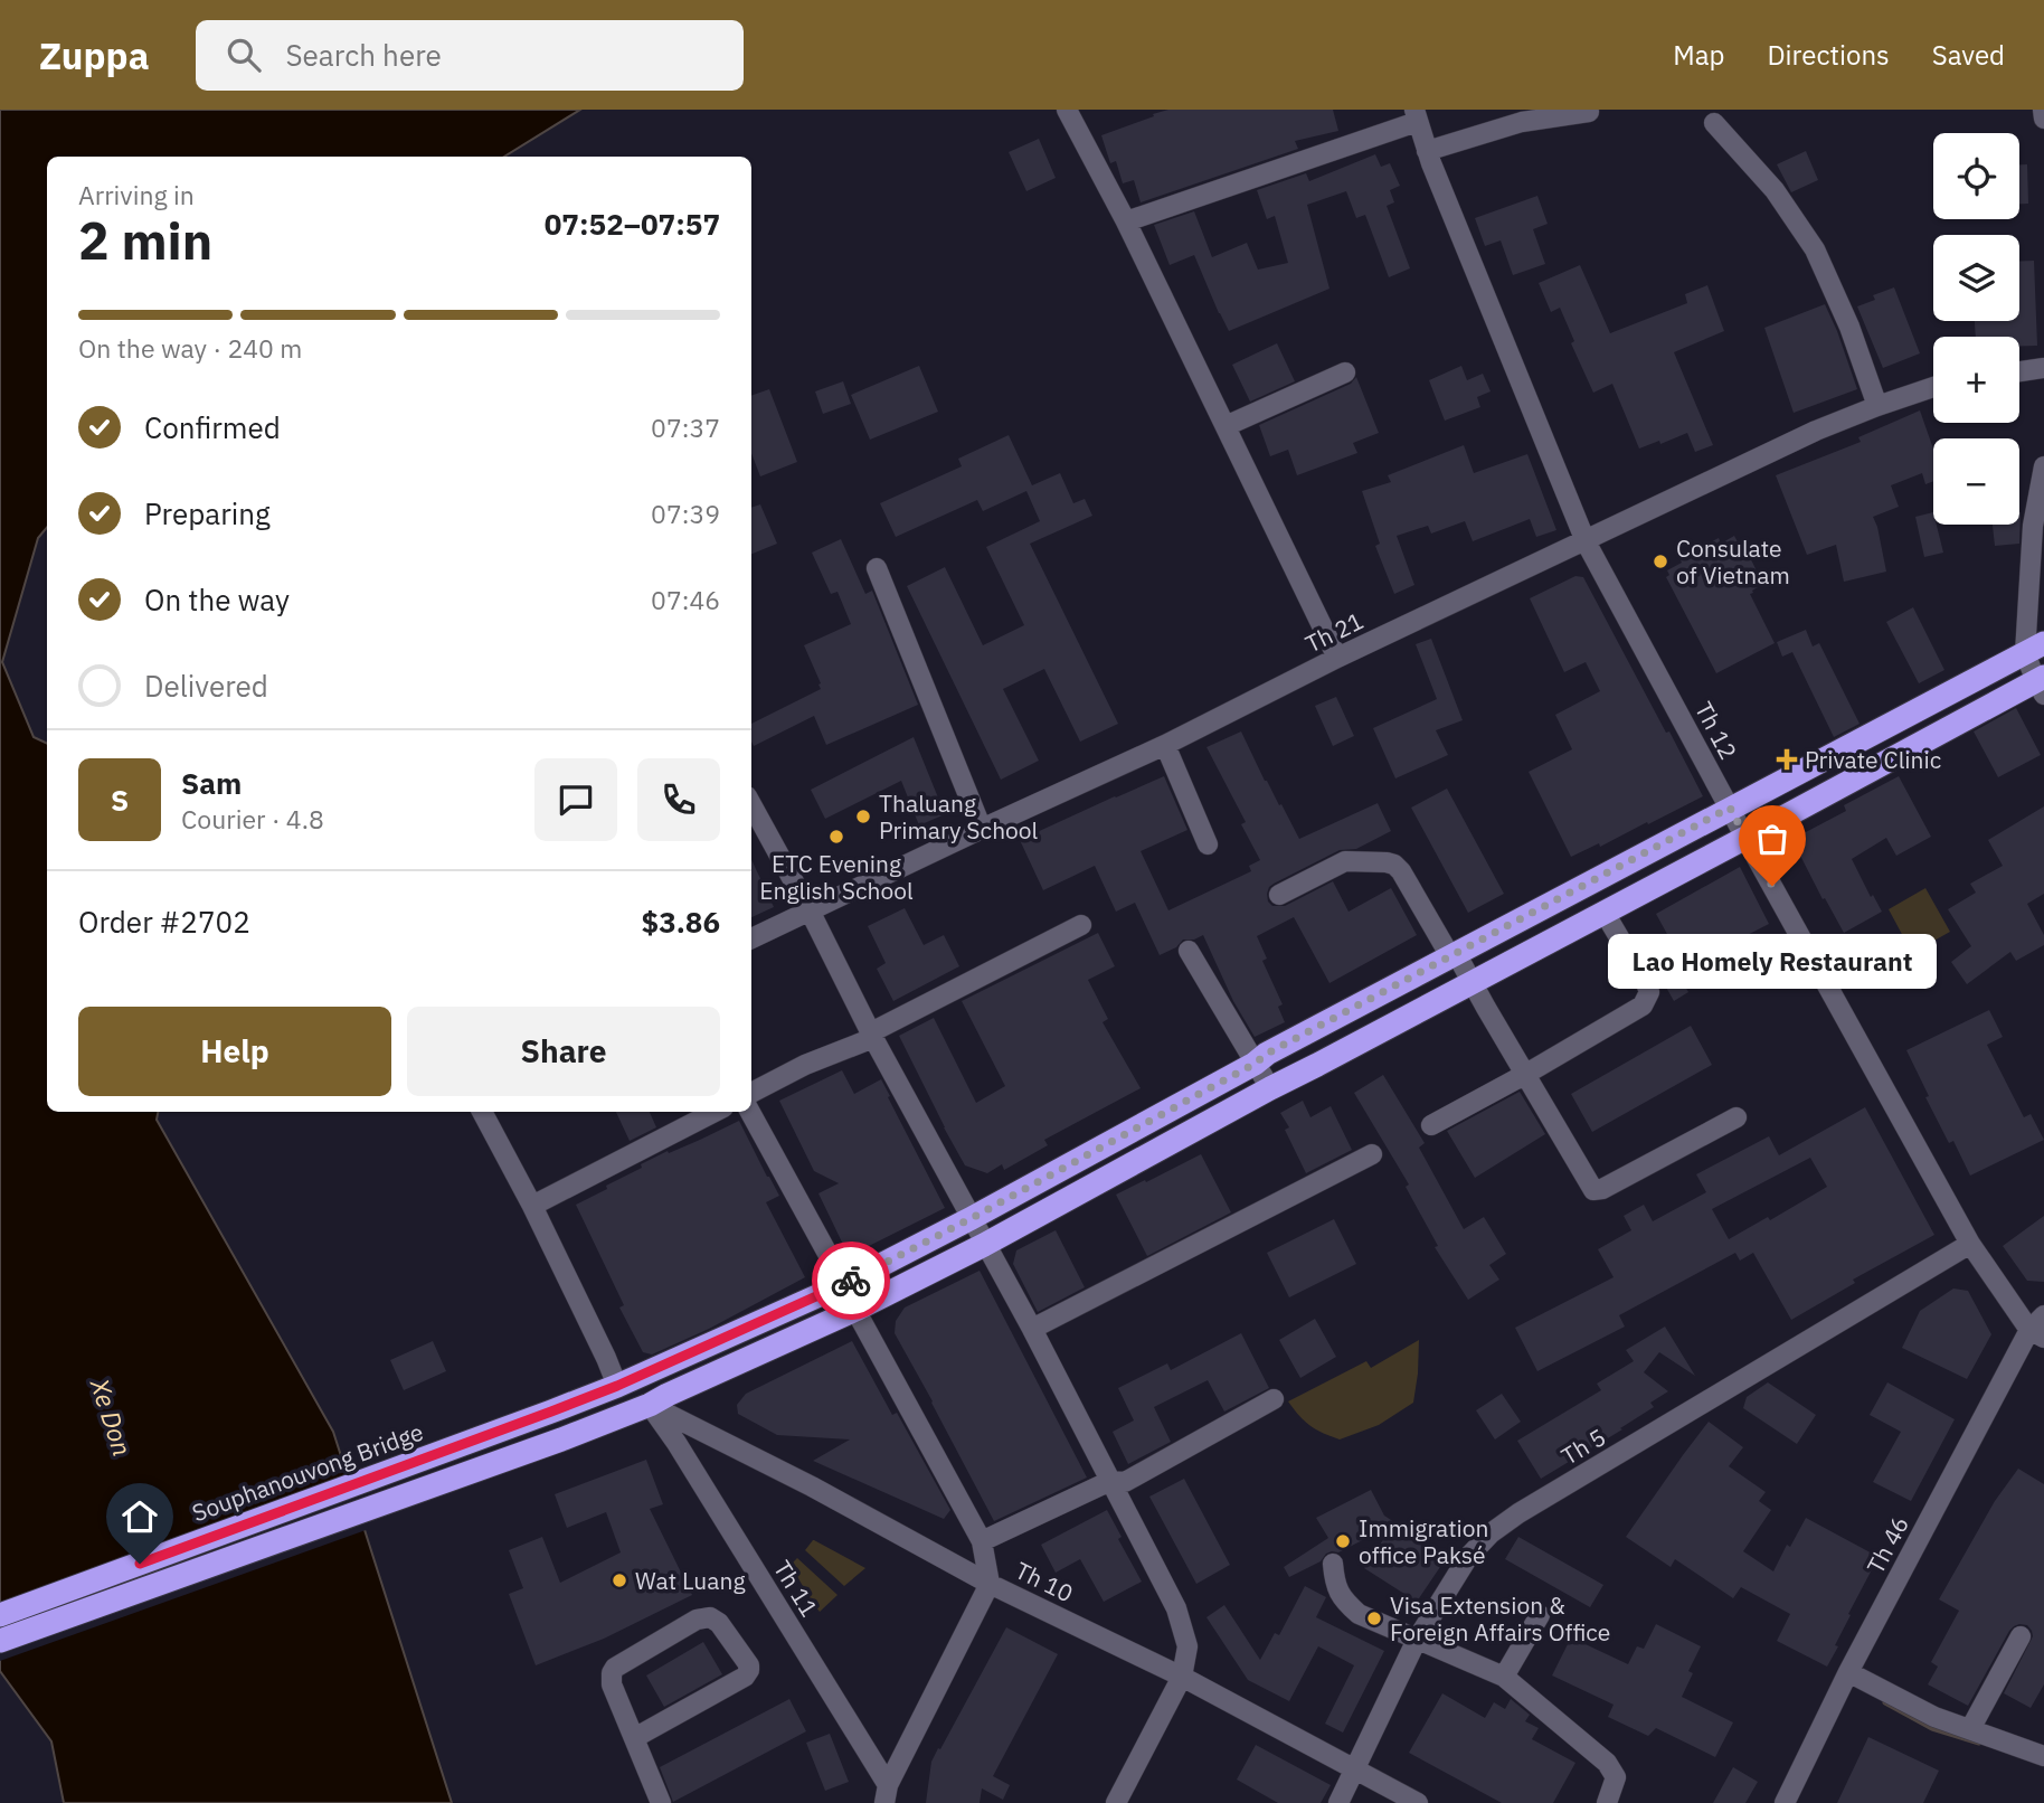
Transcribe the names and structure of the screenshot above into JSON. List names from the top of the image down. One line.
{"streets":{"highway":["Souphanouvong Bridge"],"street":["Th 21","Th 12","Th 5","Th 46","Th 10","Th 11"]},"crossings":[["Th 21","Th 12"],["Th 12","Th 5"],["Th 12","Souphanouvong Bridge"],["Th 12","Th 46"],["Th 5","Th 10"],["Th 10","Th 11"]],"water":["Xe Don"],"places":{"other":["Consulate of Vietnam","Thaluang Primary School","ETC Evening English School","Lao Homely Restaurant","Immigration office Paksé","Wat Luang","Visa Extension & Foreign Affairs Office"],"health":["Private Clinic"]},"page":{"header":"Zuppa","search":"Search here","nav":["Map","Directions","Saved"],"map_buttons":["+","−"],"heading":["2 min","Arriving in","07:52–07:57"],"panel":["Sam","Courier · 4.8","Order #2702","$3.86"],"bar":"On the way · 240 m","list":[["Confirmed","07:37"],["Preparing","07:39"],["On the way","07:46"],"Delivered"],"round":"S","bubble":"Lao Homely Restaurant","buttons":["Help","Share"]}}
